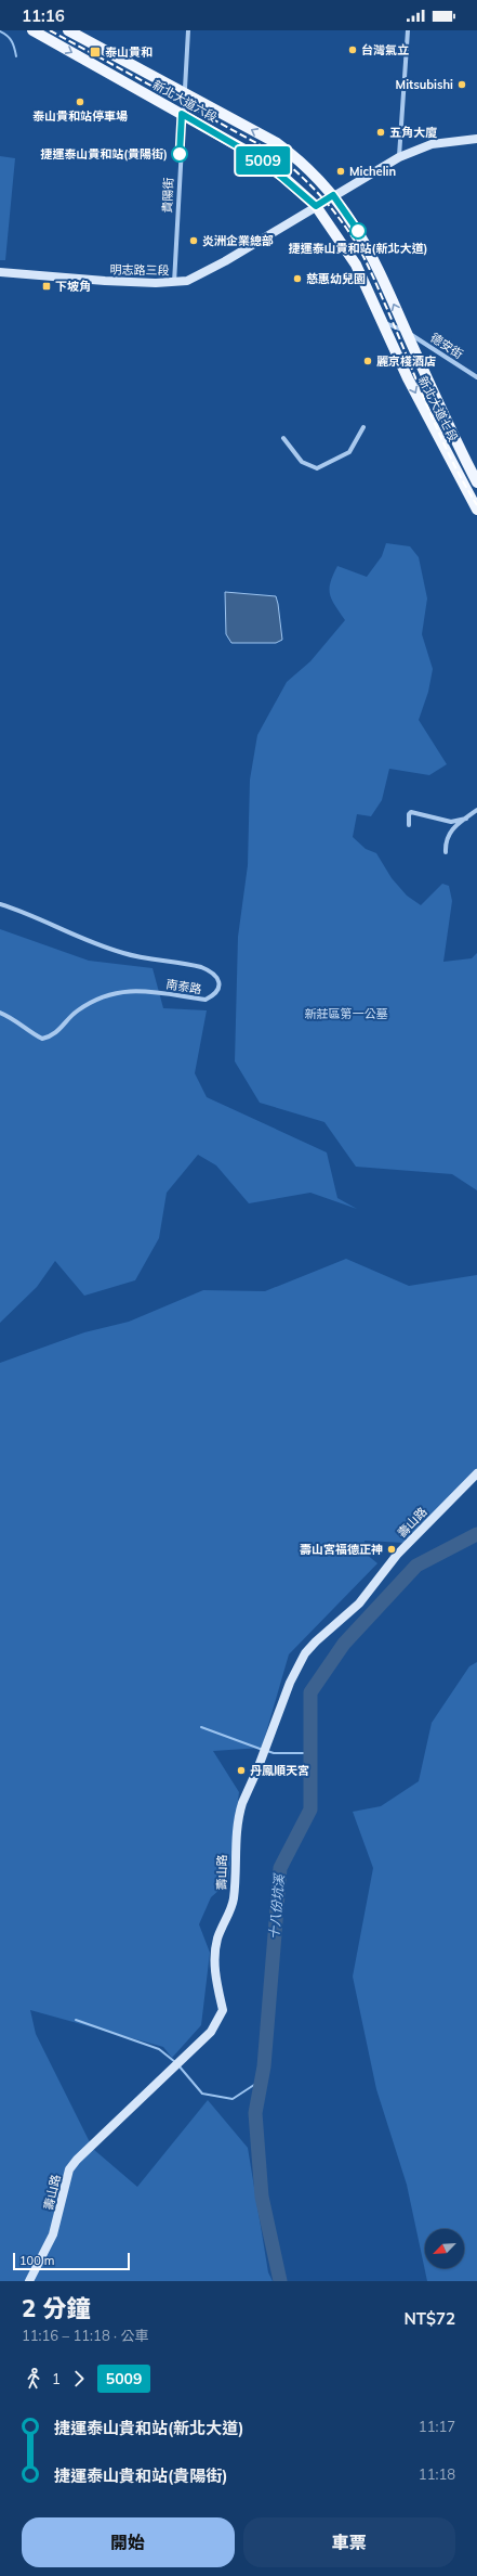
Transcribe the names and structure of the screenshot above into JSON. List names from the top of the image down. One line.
{"streets":{"main road":["新北大道六段","新北大道七段"],"street":["貴陽街","明志路三段","德安街","南泰路","壽山路"]},"crossings":[["新北大道六段","貴陽街"],["新北大道六段","明志路三段"],["新北大道六段","新北大道七段"],["貴陽街","明志路三段"],["明志路三段","新北大道七段"],["德安街","新北大道七段"]],"water":["十八份坑溪"],"parks":["新莊區第一公墓"],"places":{"other":["台灣氣立","Mitsubishi","泰山貴和站停車場","五角大廈","捷運泰山貴和站(貴陽街)","Michelin","捷運泰山貴和站(新北大道)","炎洲企業總部","慈惠幼兒園","麗京棧酒店","壽山宮福德正神","丹鳳順天宮"],"transit":["泰山貴和","下坡角"]},"lines":["bus line 5009"],"scale_bar":"100 m","north":"bottom left","page":{"status":"11:16","on_map":"5009","scale":"100 m","heading":["2 分鐘","11:16 – 11:18 · 公車","NT$72"],"legs":["1","5009"],"list":[{"name":"捷運泰山貴和站(新北大道)","value":"11:17"},{"name":"捷運泰山貴和站(貴陽街)","value":"11:18"}],"buttons":["開始","車票"]}}
